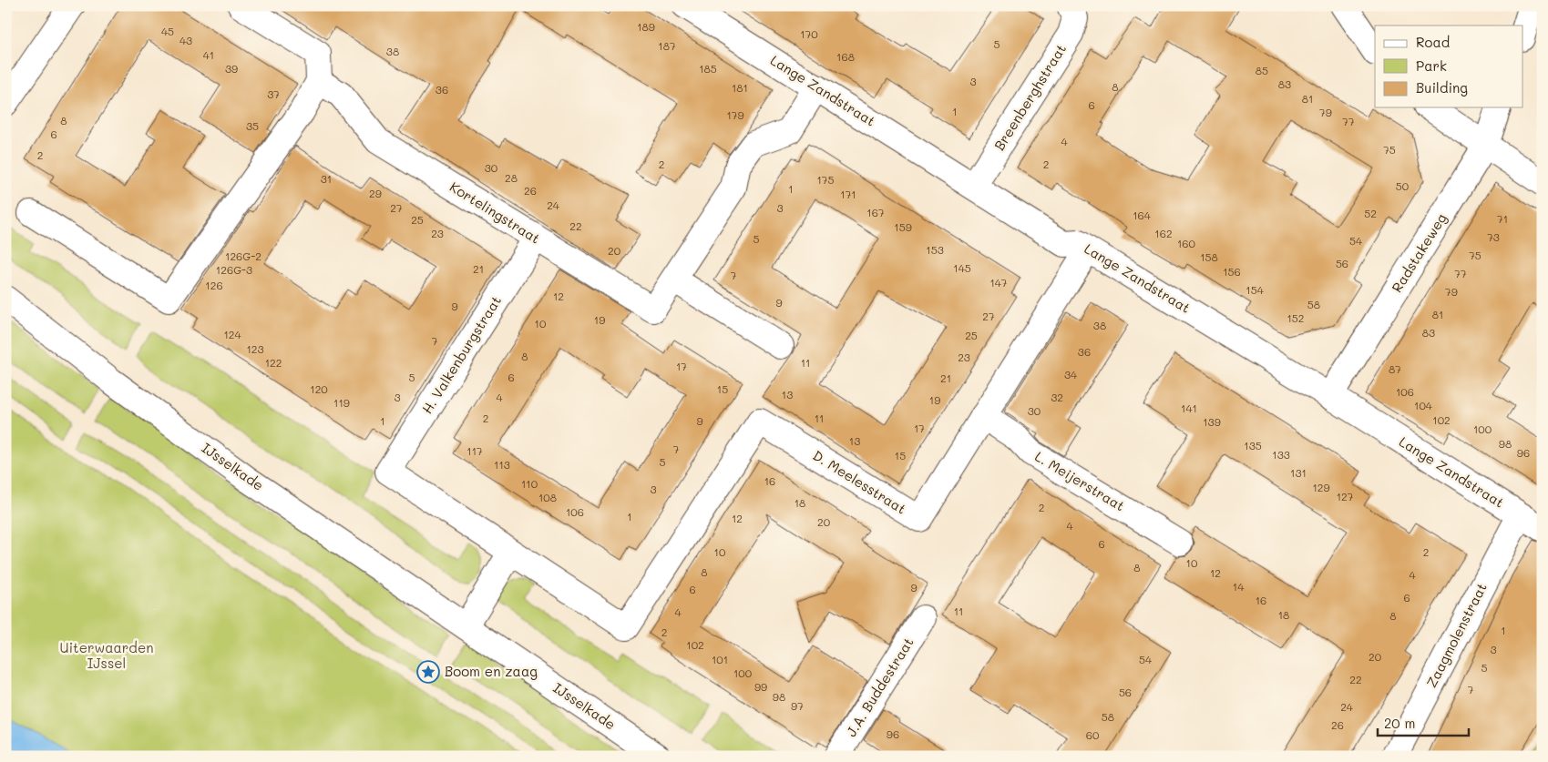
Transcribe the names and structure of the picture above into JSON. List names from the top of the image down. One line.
{"streets":{"street":["Lange Zandstraat","Breenberghstraat","Kortelingstraat","Radstakeweg","H. Valkenburgstraat","IJsselkade","L. Meijerstraat","D. Meelesstraat","Zaagmolenstraat","J.A. Buddestraat"]},"crossings":[["Lange Zandstraat","Breenberghstraat"],["Lange Zandstraat","Kortelingstraat"],["Lange Zandstraat","Radstakeweg"],["Lange Zandstraat","D. Meelesstraat"],["Lange Zandstraat","Zaagmolenstraat"],["Kortelingstraat","H. Valkenburgstraat"],["H. Valkenburgstraat","D. Meelesstraat"],["L. Meijerstraat","D. Meelesstraat"]],"parks":["Uiterwaarden IJssel"],"places":{"place":["Boom en zaag"]},"house_numbers":["189","45","170","43","5","187","38","41","168","39","185","85","3","83","8","181","36","37","81","6","1","79","179","8","77","35","6","4","75","2","2","2","30","28","31","175","50","1","26","29","171","24","27","3","167","52","164","71","25","22","159","23","162","73","5","54","160","153","20","75","126G-2","158","56","145","21","126G-3","156","77","7","147","126","154","79","12","9","58","9","81","27","152","19","10","38","83","124","25","7","123","36","8","23","122","11","17","87","34","5","6","21","120","15","106","13","3","4","32","19","119","104","141","30","2","11","102","1","9","139","17","100","13","98","135","7","117","96","133","15","5","113","131","16","110","129","3","127","108","18","2","106","1","12","20","4","6","10","2","10","8","8","12","4","14","9","6","6","16","11","4","18","8","1","2","102","3","20","101","54","5","100","22","99","7","56","98","97","24","58","26","96","60"],"legend":["Road","Park","Building"],"scale_bar":"20 m"}
